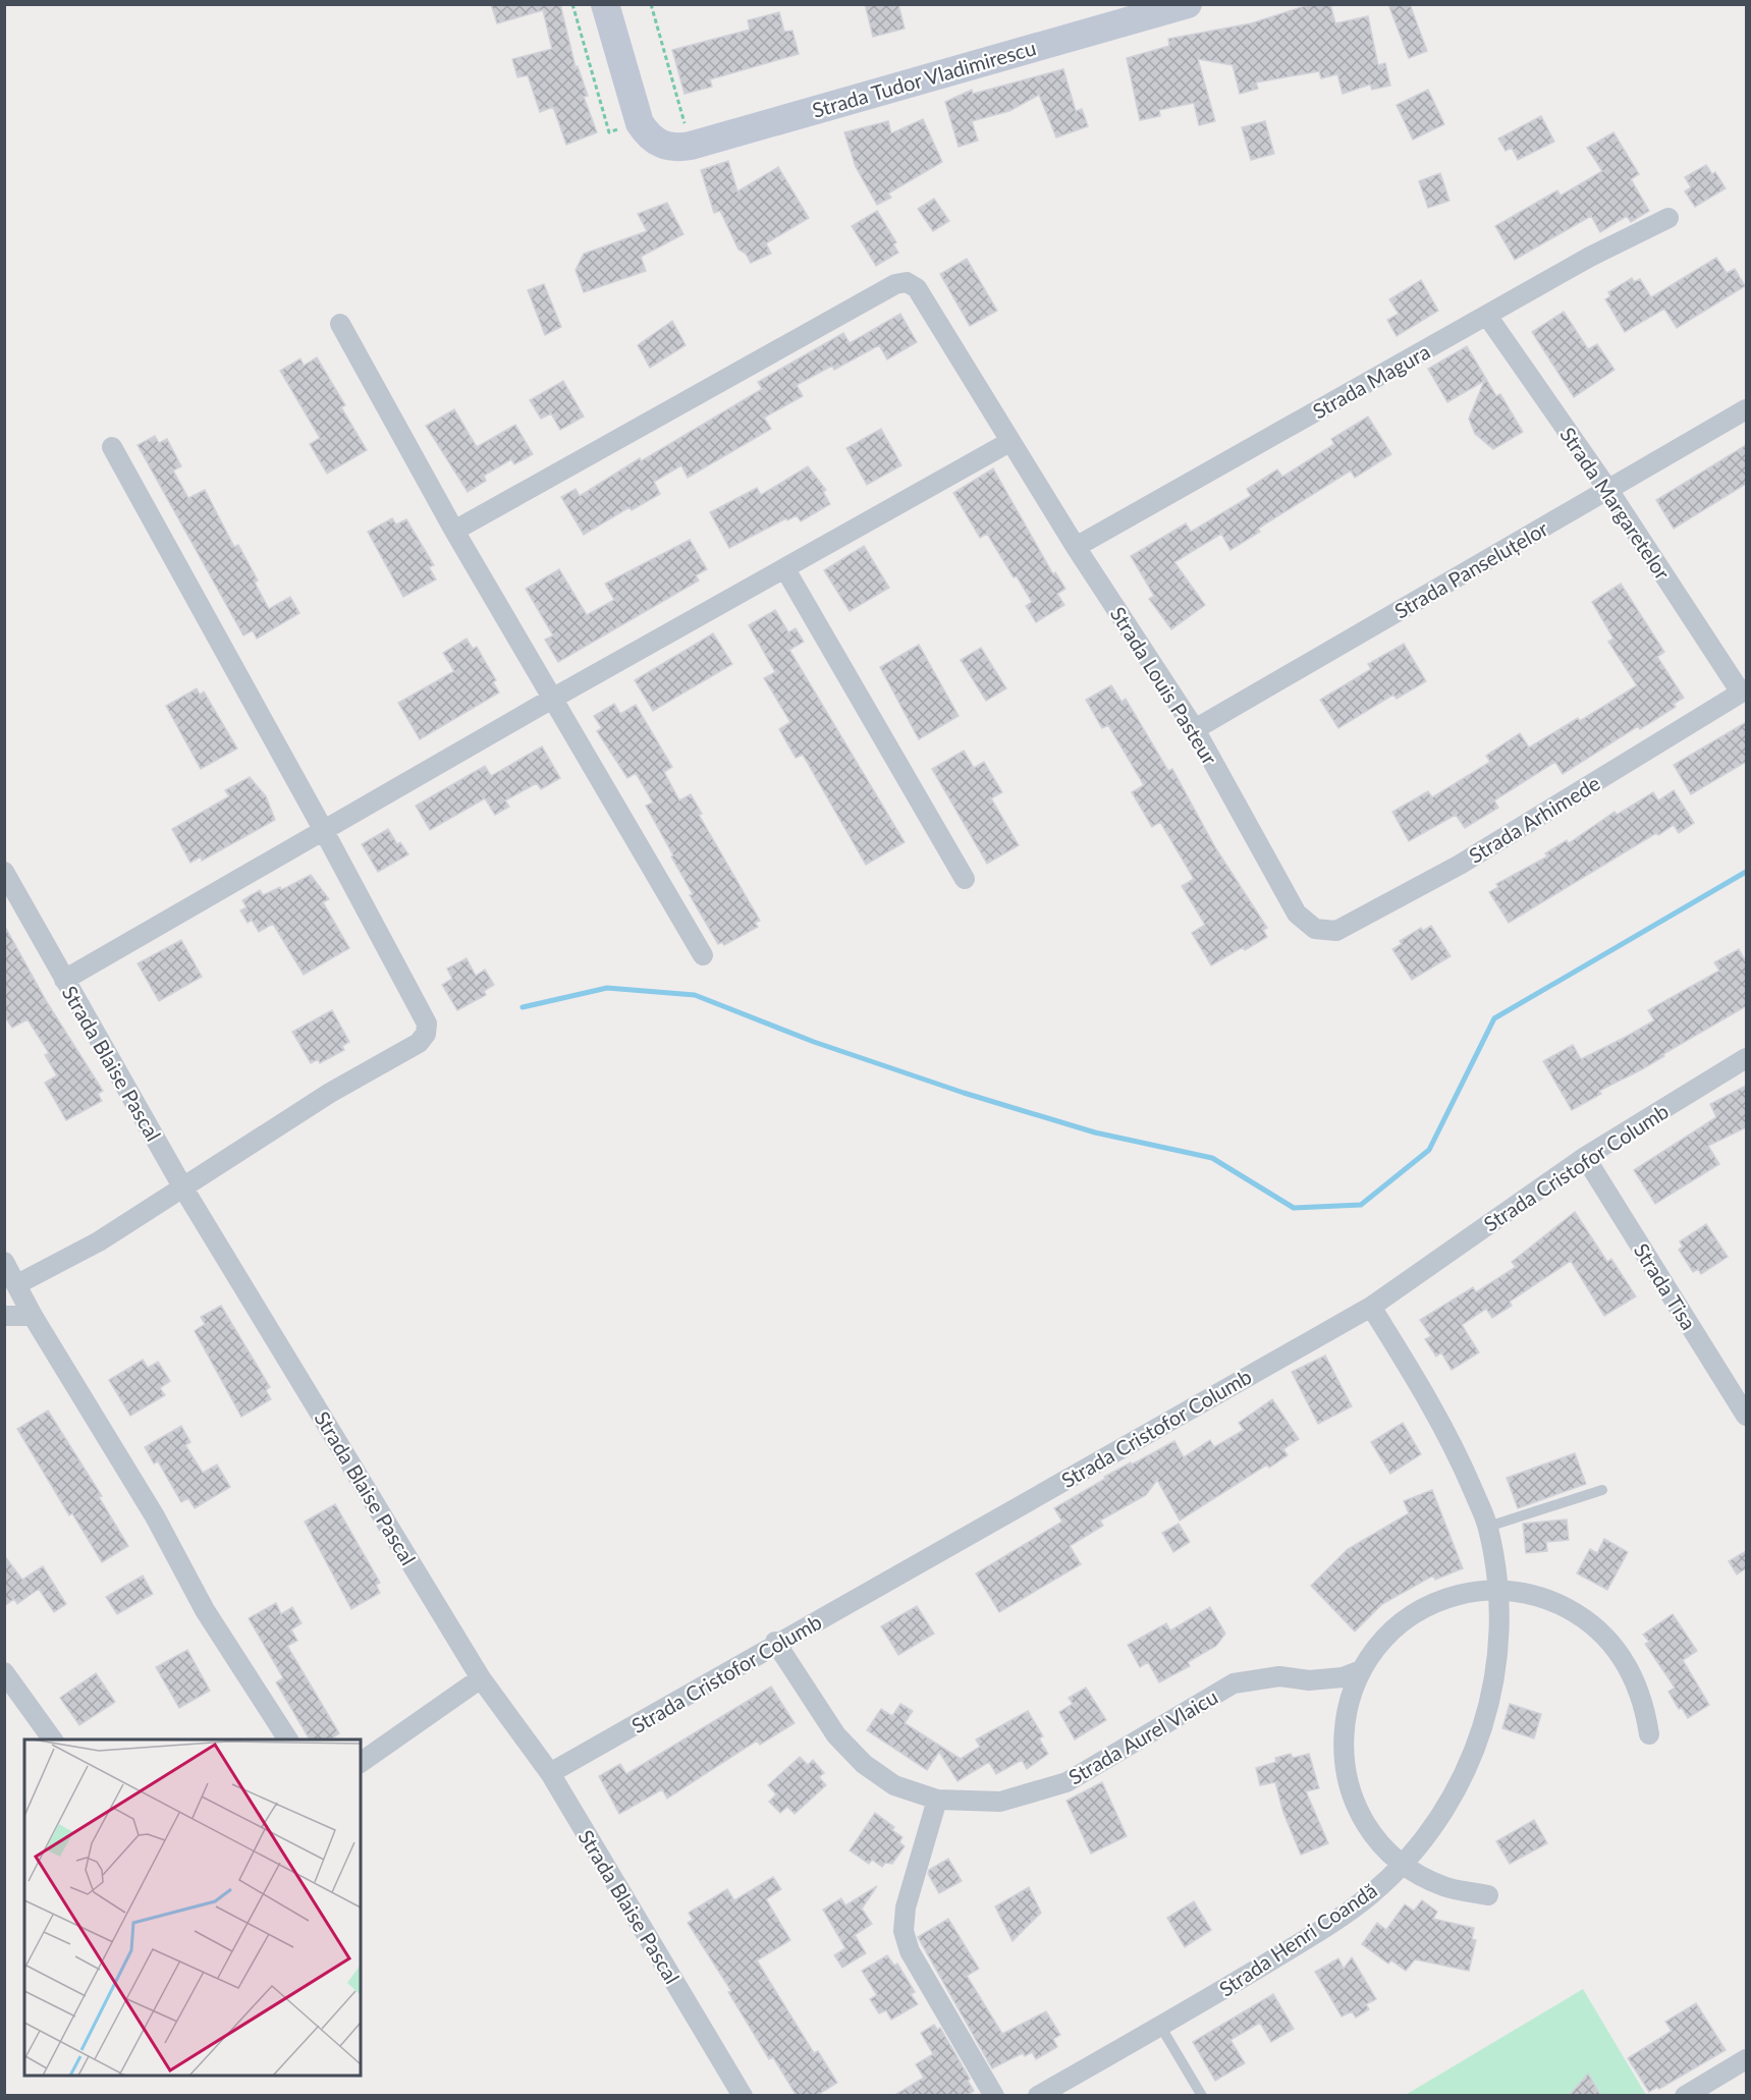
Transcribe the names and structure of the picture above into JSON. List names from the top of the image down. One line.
{"streets":{"street":["Strada Tudor Vladimirescu","Strada Magura","Strada Margaretelor","Strada Panseluțelor","Strada Louis Pasteur","Strada Arhimede","Strada Blaise Pascal","Strada Cristofor Columb","Strada Tisa","Strada Aurel Vlaicu","Strada Henri Coandă"]},"crossings":[["Strada Magura","Strada Margaretelor"],["Strada Magura","Strada Louis Pasteur"],["Strada Margaretelor","Strada Panseluțelor"],["Strada Margaretelor","Strada Arhimede"],["Strada Panseluțelor","Strada Louis Pasteur"],["Strada Louis Pasteur","Strada Arhimede"],["Strada Blaise Pascal","Strada Cristofor Columb"],["Strada Cristofor Columb","Strada Tisa"],["Strada Cristofor Columb","Strada Aurel Vlaicu"],["Strada Cristofor Columb","Strada Henri Coandă"]]}
